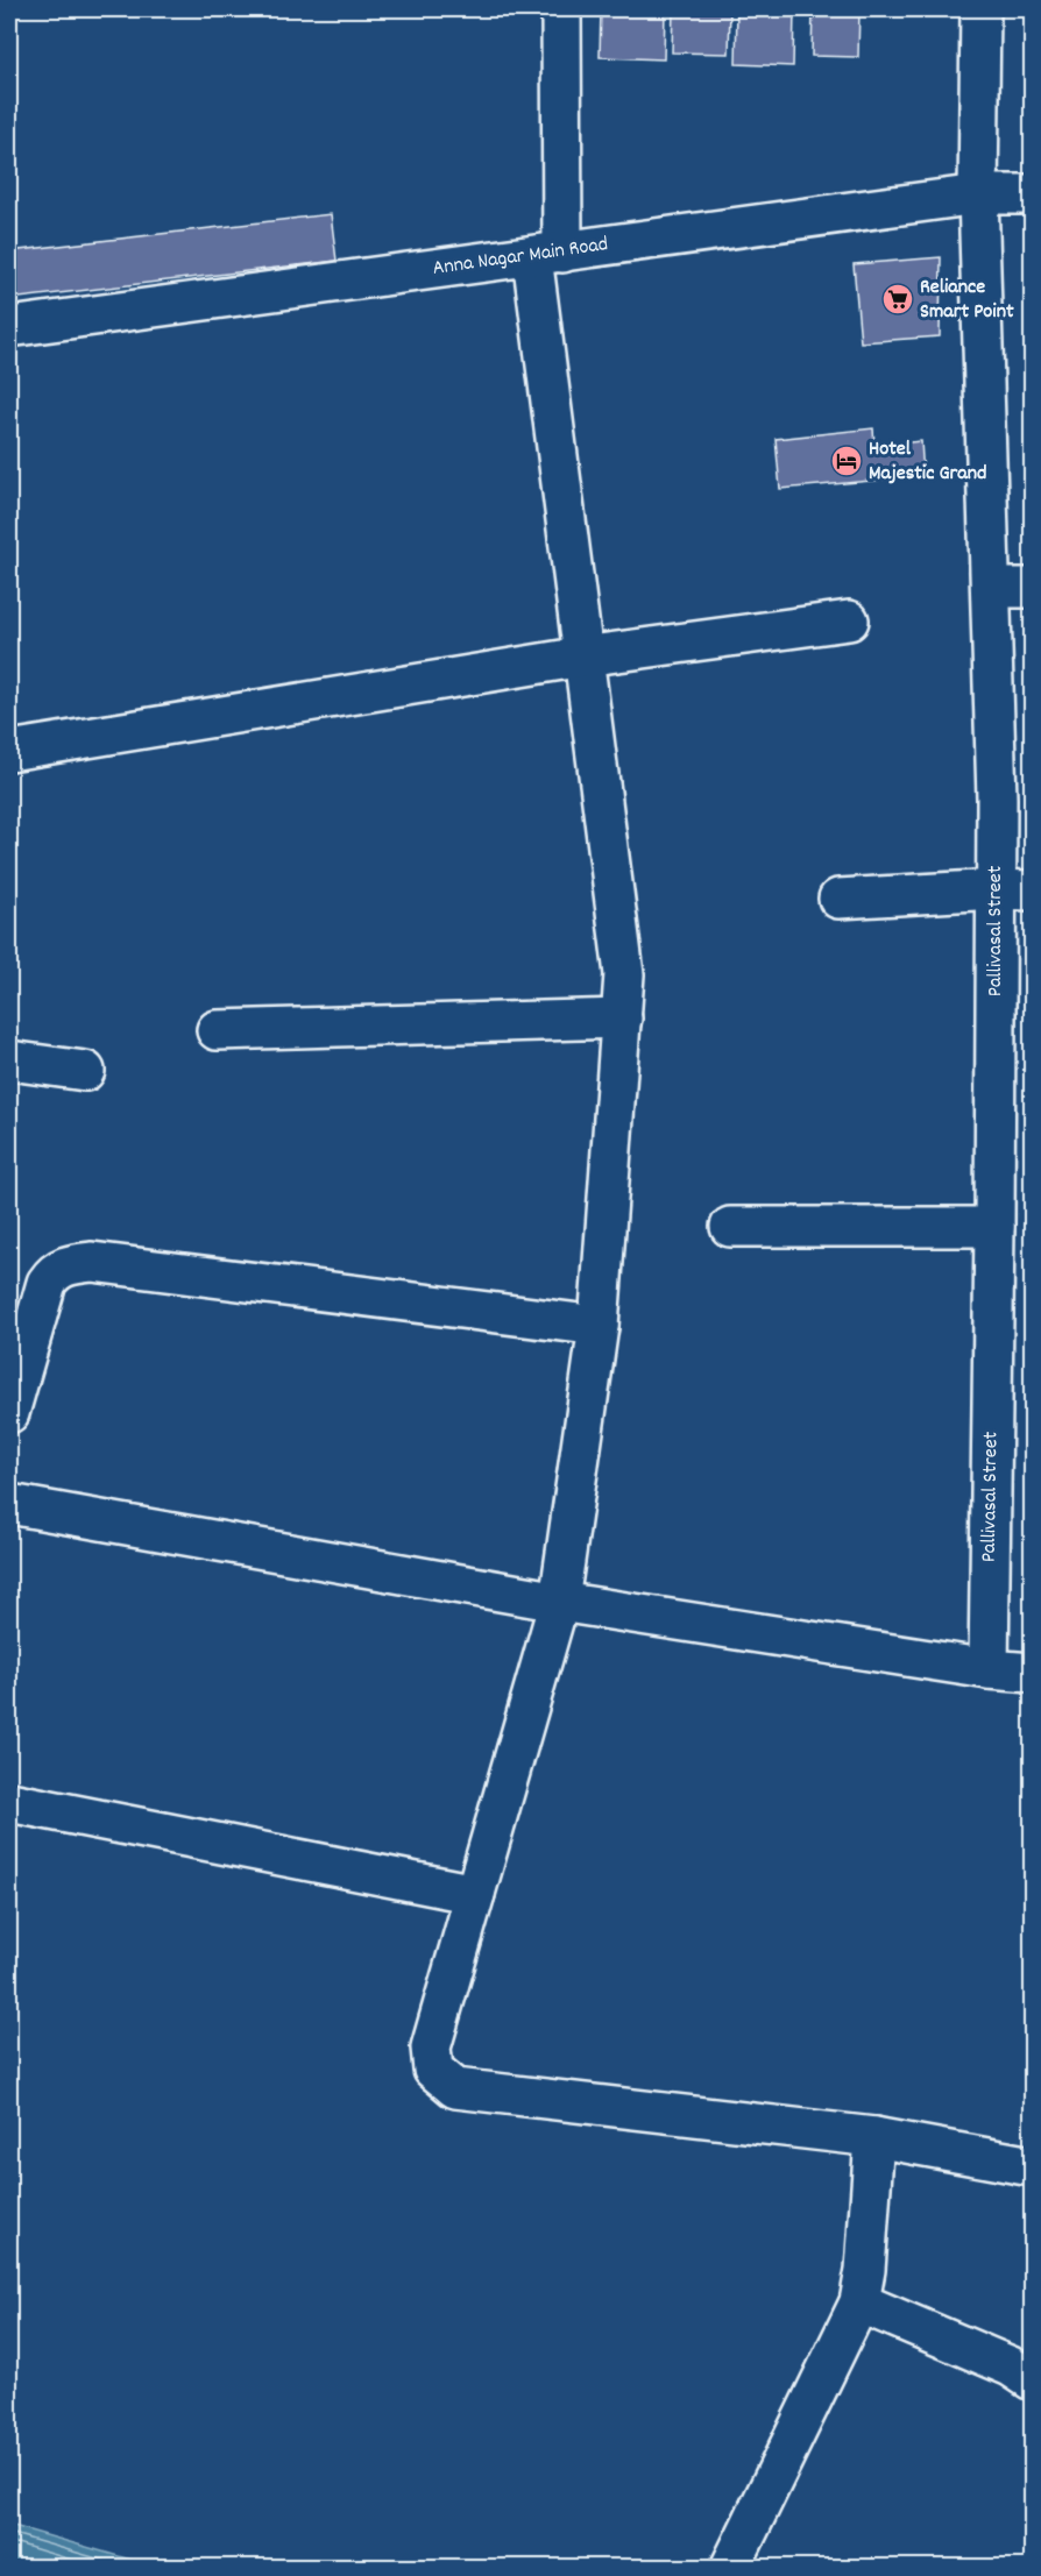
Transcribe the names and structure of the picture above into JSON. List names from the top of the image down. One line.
{"streets":{"street":["Anna Nagar Main Road","Pallivasal Street"]},"crossings":[["Anna Nagar Main Road","Pallivasal Street"]],"places":{"supermarket":["Reliance Smart Point"],"hotel":["Hotel Majestic Grand"]}}
